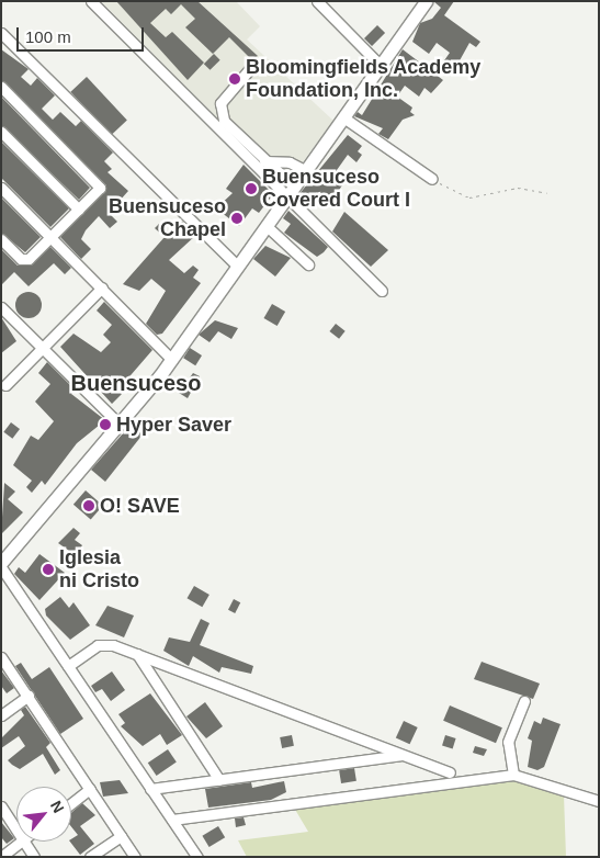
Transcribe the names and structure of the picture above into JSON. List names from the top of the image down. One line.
{"districts":["Buensuceso"],"places":["Bloomingfields Academy Foundation, Inc.","Buensuceso Covered Court I","Buensuceso Chapel","Hyper Saver","O! SAVE","Iglesia ni Cristo"],"scale_bar":"100 m","north":"top right"}
